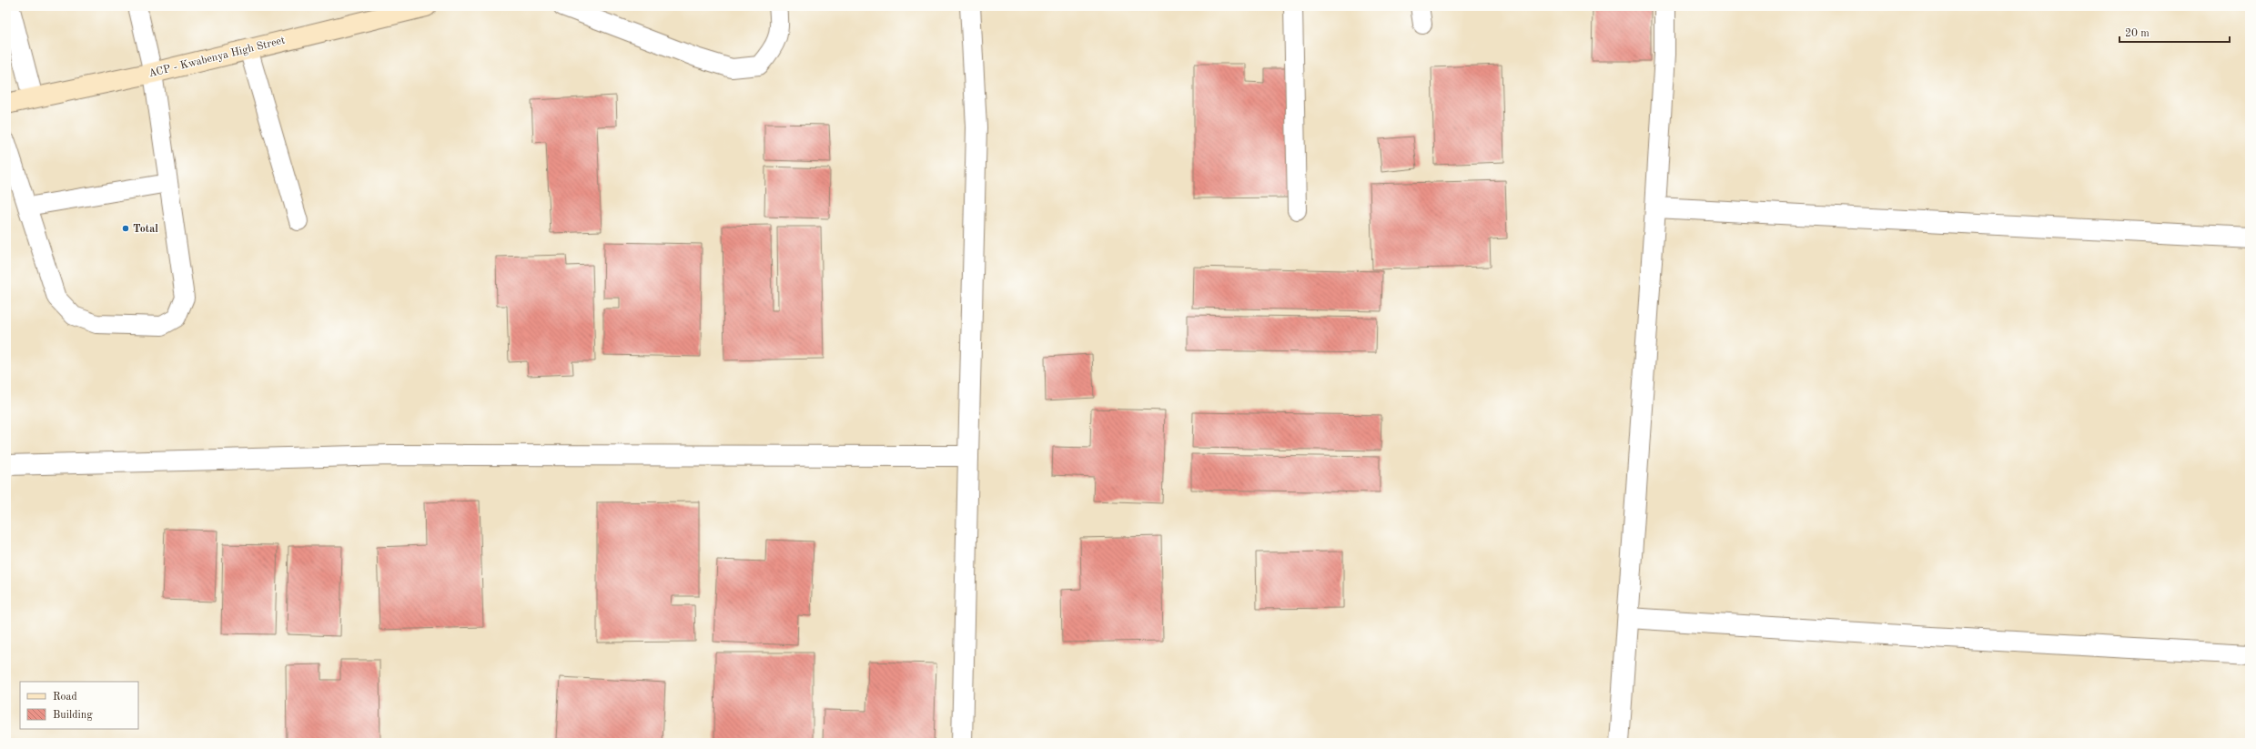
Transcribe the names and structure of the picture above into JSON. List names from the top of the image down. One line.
{"streets":{"main road":["ACP - Kwabenya High Street"]},"places":["Total"],"legend":["Road","Building"],"scale_bar":"20 m"}
